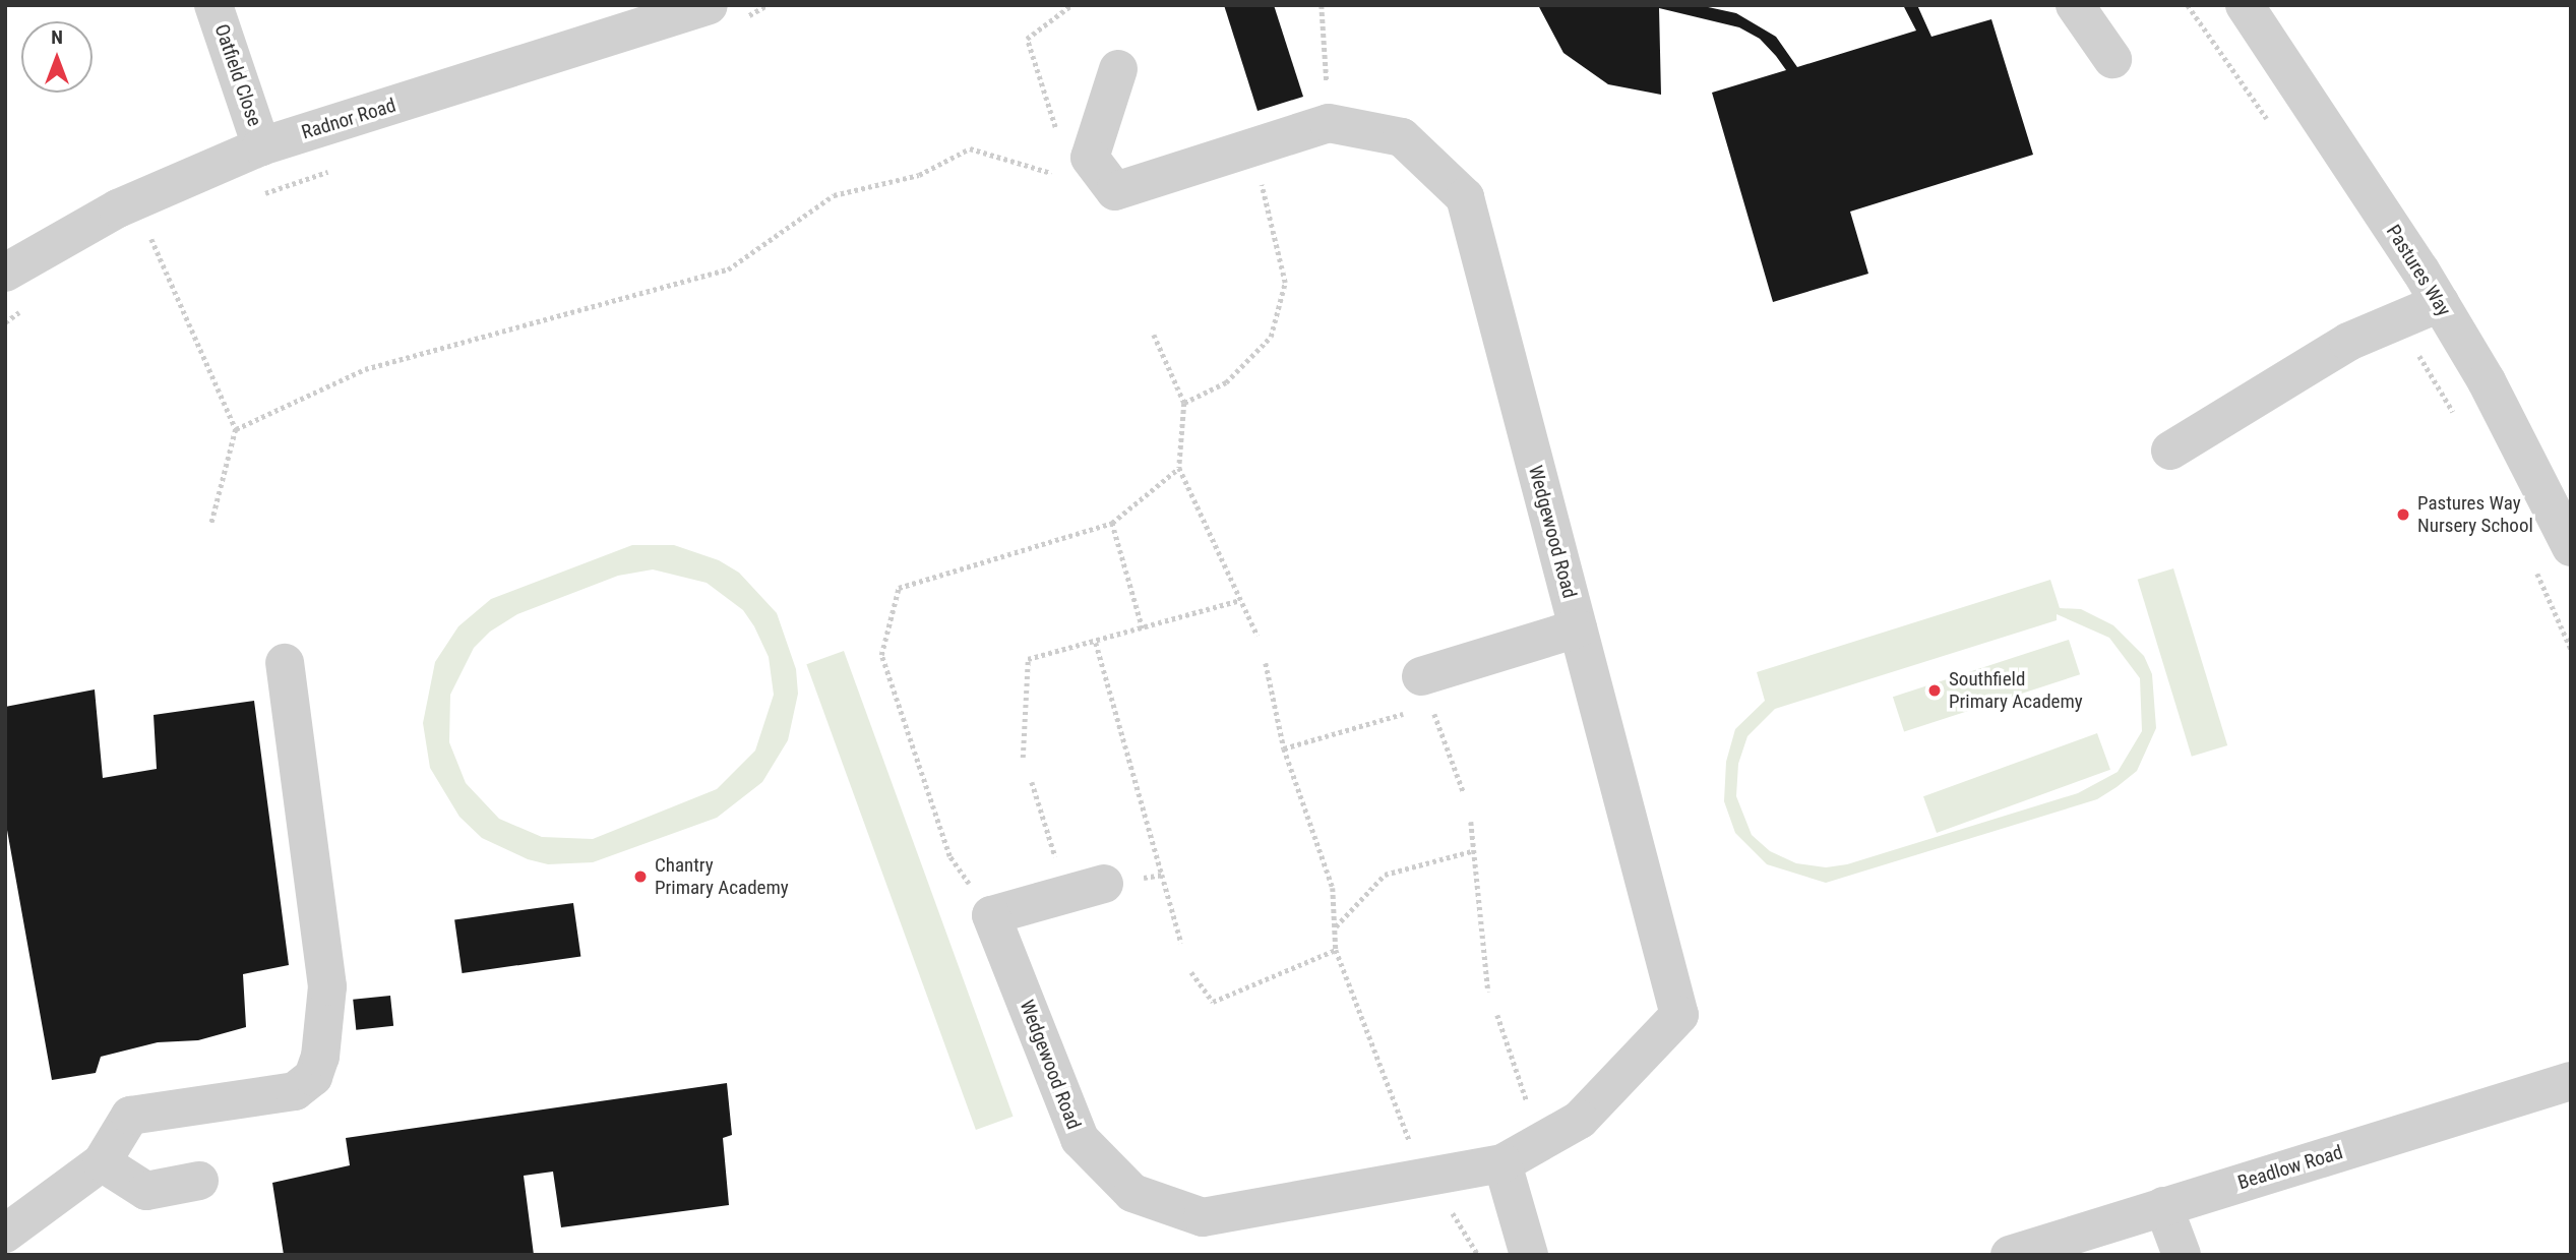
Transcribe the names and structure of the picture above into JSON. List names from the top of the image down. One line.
{"streets":{"street":["Oatfield Close","Radnor Road","Pastures Way","Wedgewood Road","Beadlow Road"]},"crossings":[["Oatfield Close","Radnor Road"]],"places":["Pastures Way Nursery School","Southfield Primary Academy","Chantry Primary Academy"],"north":"top"}
